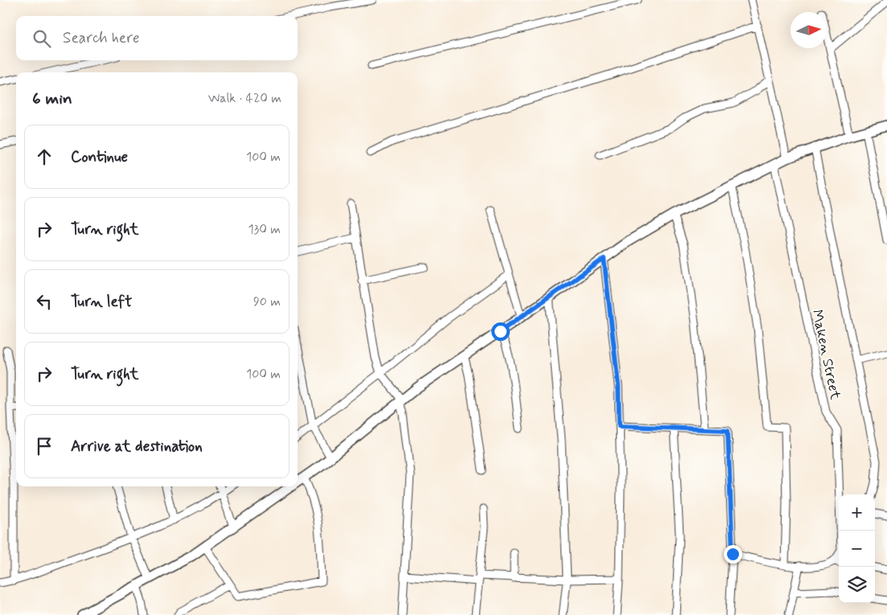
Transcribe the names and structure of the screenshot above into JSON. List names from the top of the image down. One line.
{"streets":{"street":["Maken Street"]},"north":"right","page":{"search":"Search here","heading":["6 min","Walk · 420 m"],"list":[["Continue","100 m"],["Turn right","130 m"],["Turn left","90 m"],["Turn right","100 m"],"Arrive at destination"],"map_buttons":["+","−"]}}
